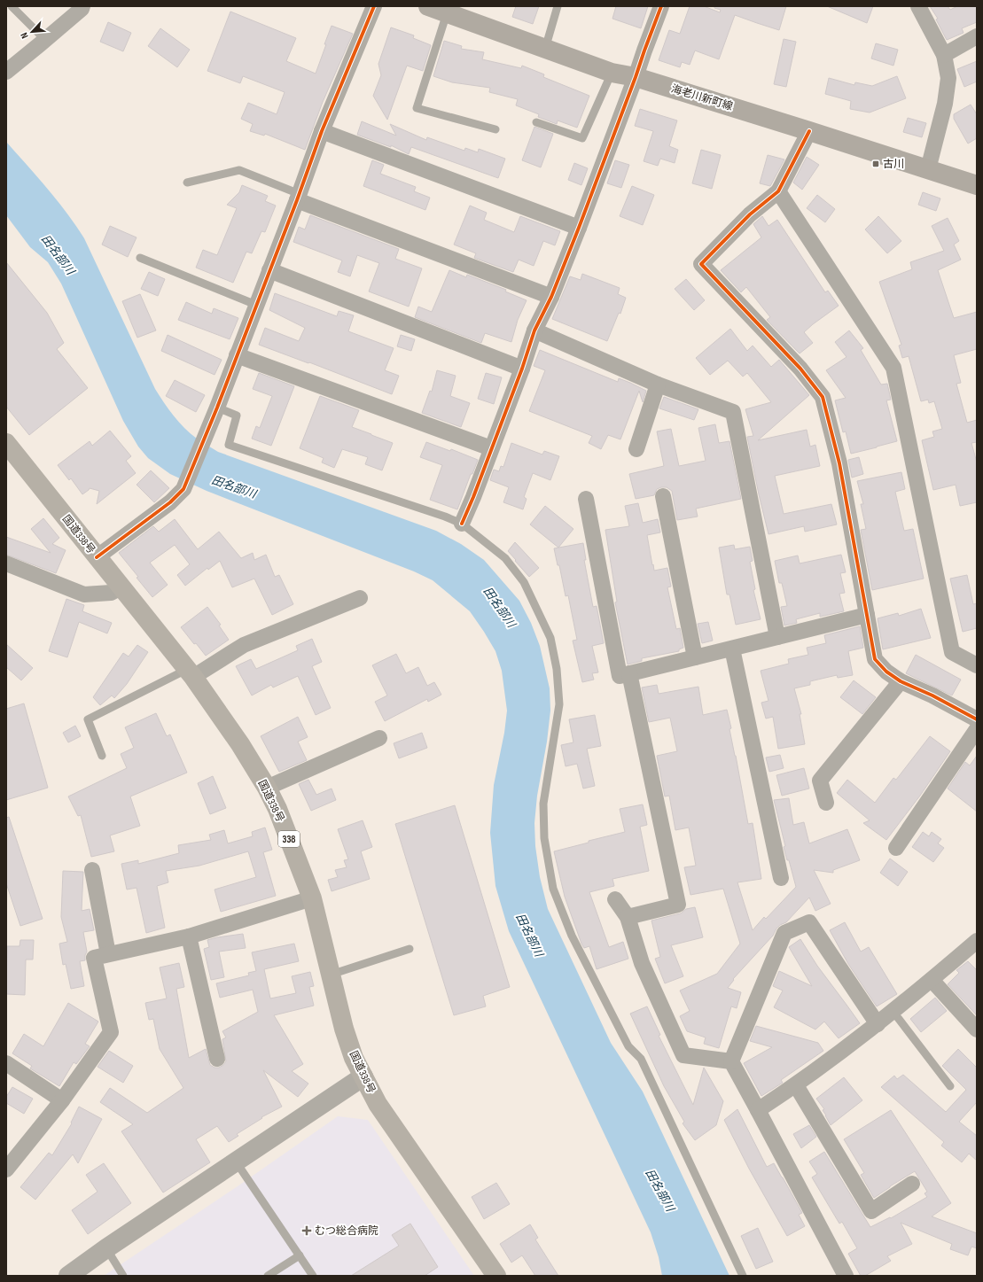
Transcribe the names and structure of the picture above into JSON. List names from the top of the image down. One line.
{"streets":{"highway":["国道338号","338"],"main road":["海老川新町線"]},"water":["田名部川"],"places":{"transit":["古川"],"health":["むつ総合病院"]},"north":"bottom left"}
